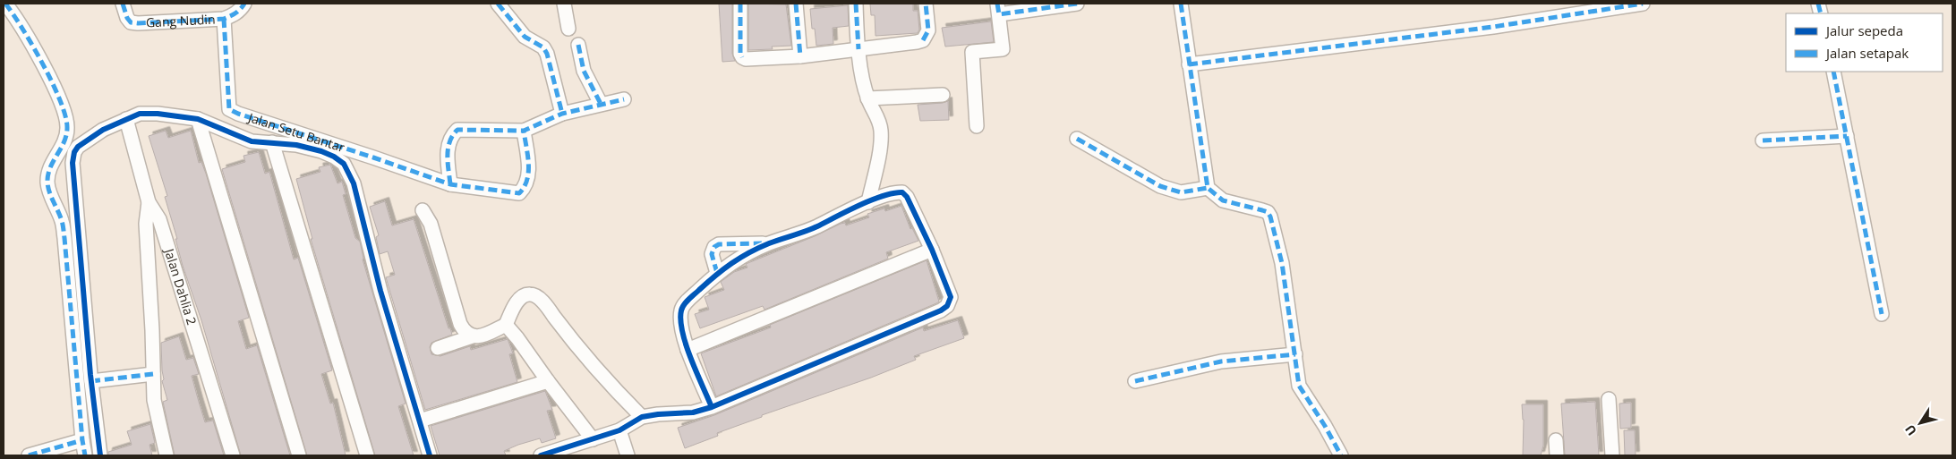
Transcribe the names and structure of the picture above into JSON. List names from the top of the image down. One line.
{"streets":{"street":["Gang Nudin","Jalan Setu Bantar","Jalan Dahlia 2"]},"crossings":[["Gang Nudin","Jalan Setu Bantar"]],"legend":["Jalur sepeda","Jalan setapak"],"north":"bottom left"}
